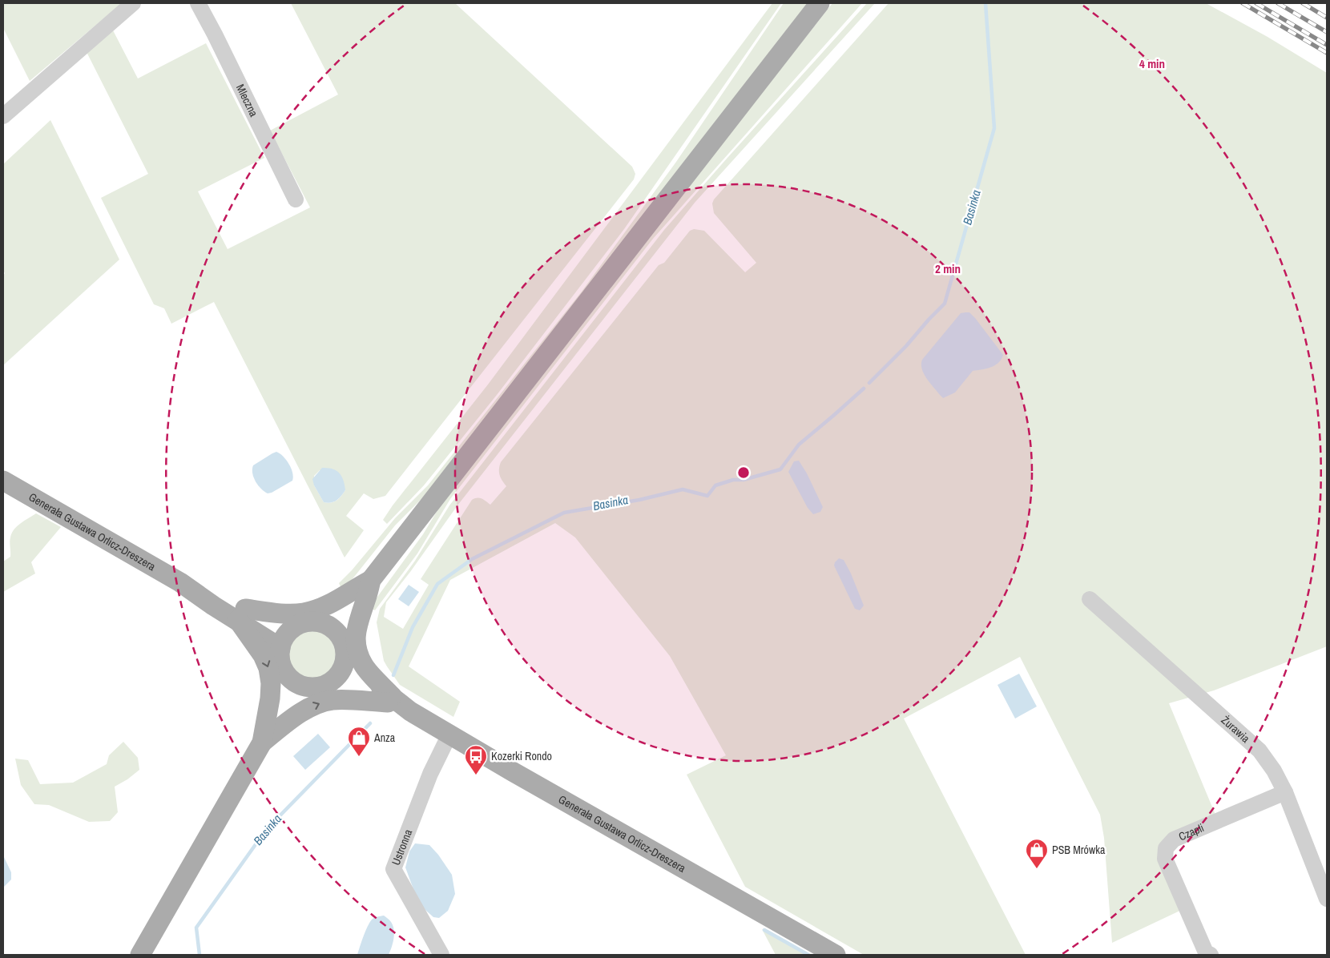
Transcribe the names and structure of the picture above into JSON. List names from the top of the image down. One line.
{"streets":{"main road":["Generała Gustawa Orlicz-Dreszera"],"street":["Mleczna","Żurawia","Czapli","Ustronna"]},"crossings":[["Generała Gustawa Orlicz-Dreszera","Ustronna"],["Żurawia","Czapli"]],"water":["Basinka"],"places":{"shop":["Anza","PSB Mrówka"],"bus stop":["Kozerki Rondo"]},"rings":["4 min","2 min"]}
